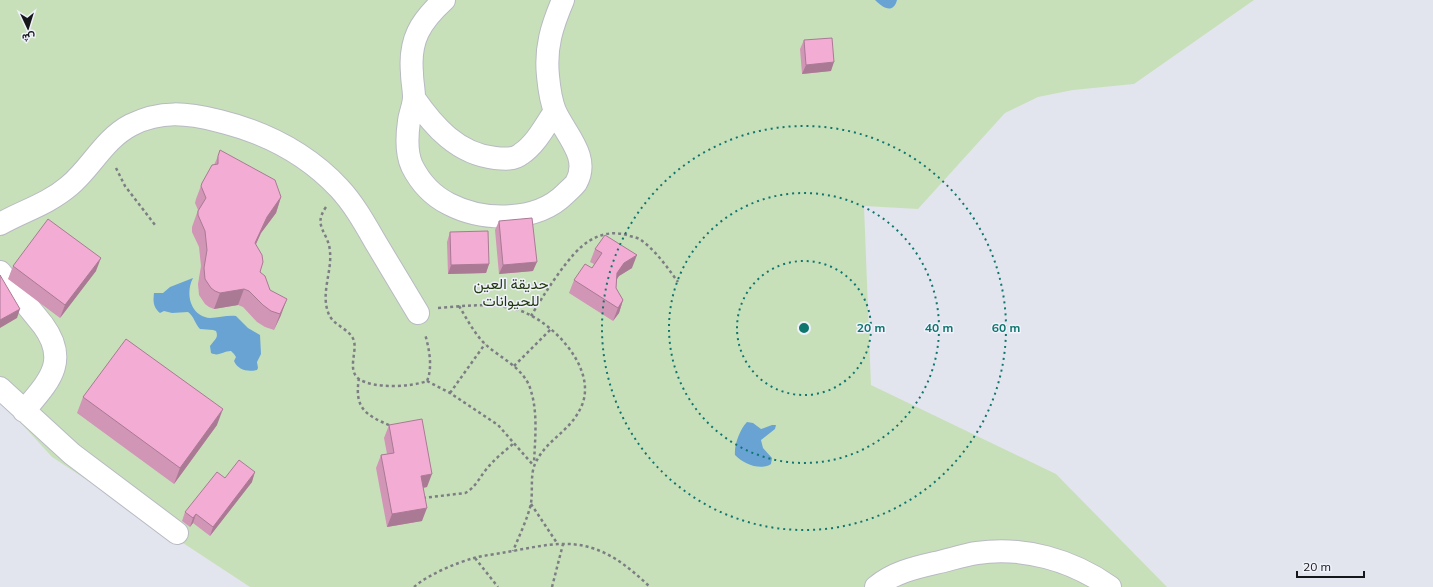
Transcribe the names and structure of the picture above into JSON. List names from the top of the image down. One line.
{"parks":["حديقة العين للحيوانات"],"scale_bar":"20 m","north":"bottom","rings":["20 m","40 m","60 m"]}
